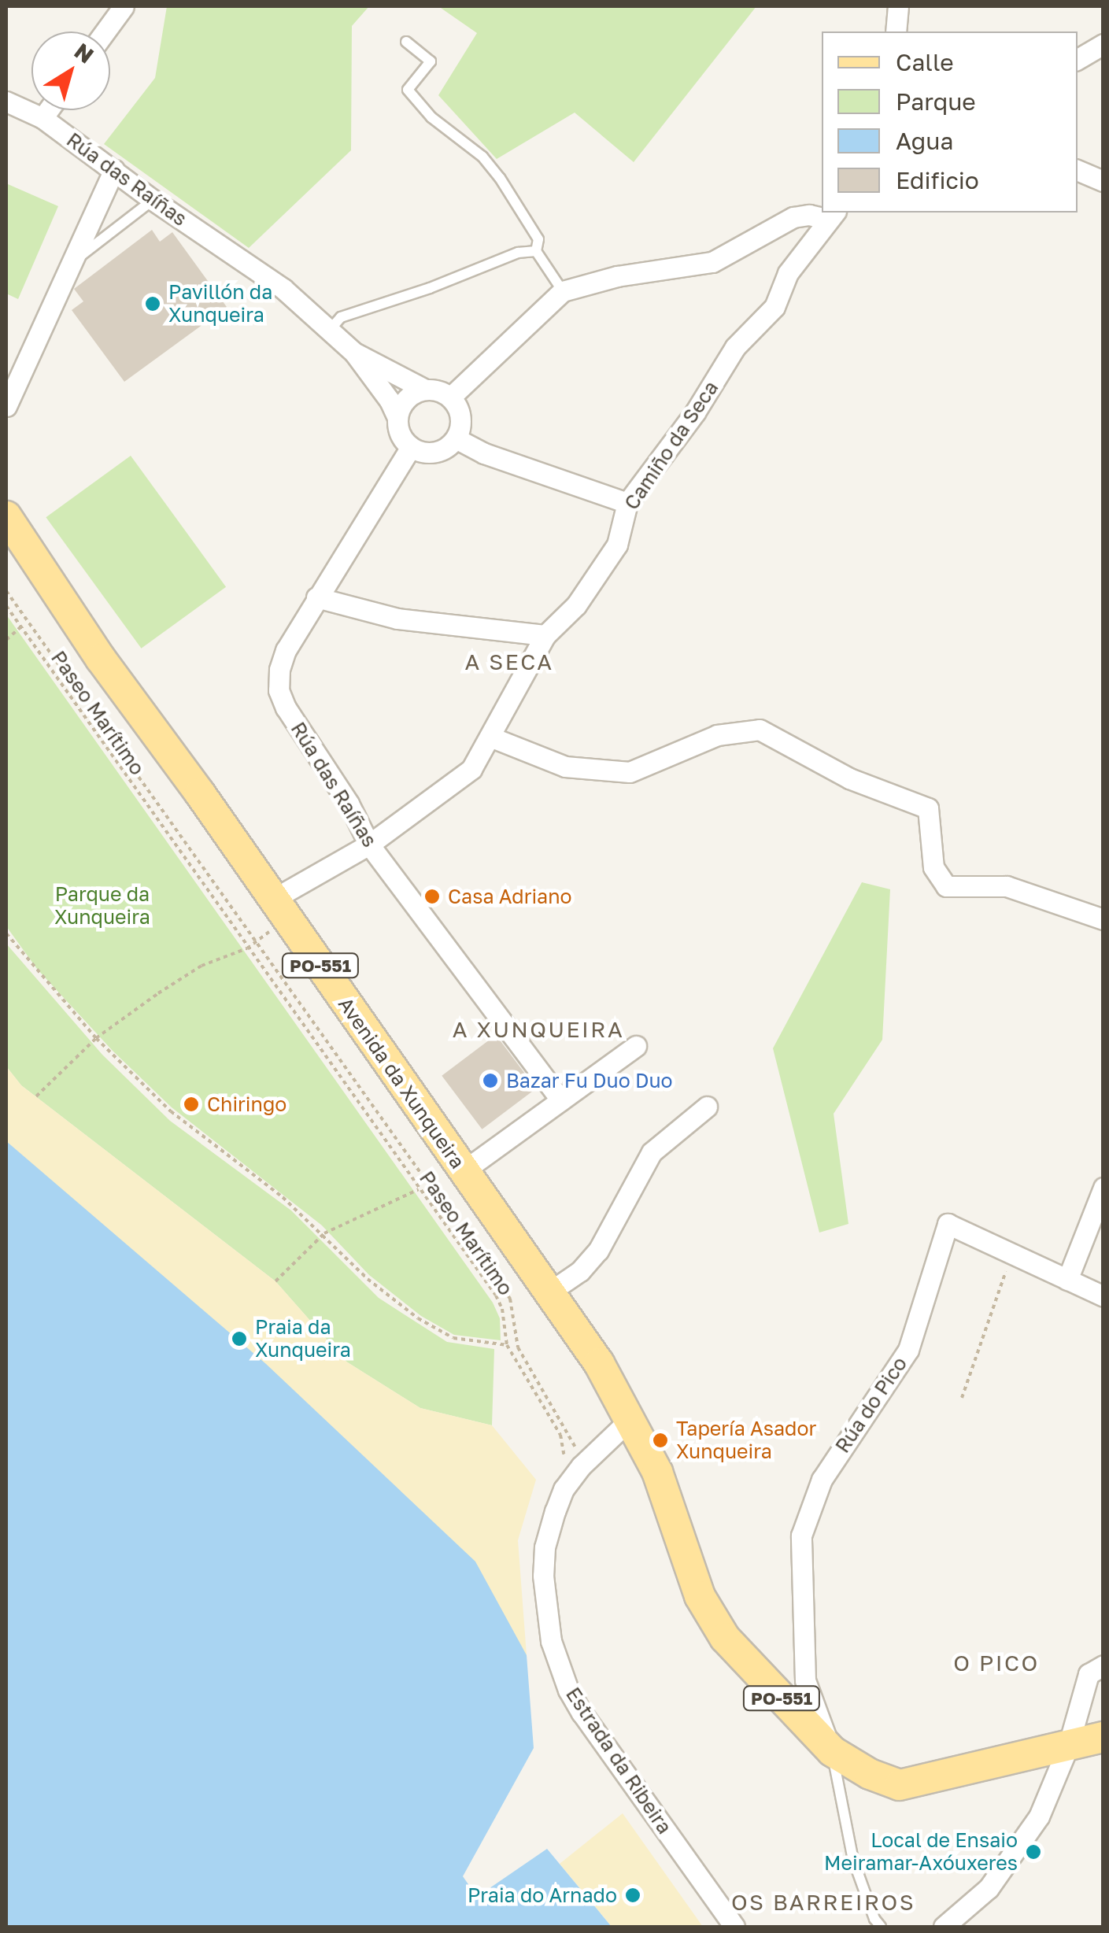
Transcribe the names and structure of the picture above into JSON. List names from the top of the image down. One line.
{"streets":{"main road":["PO-551","Avenida da Xunqueira"],"street":["Rúa das Raíñas","Camiño da Seca","Rúa do Pico","Estrada da Ribeira"],"path":["Paseo Marítimo"]},"crossings":[["Rúa das Raíñas","Camiño da Seca"],["Camiño da Seca","Avenida da Xunqueira"],["PO-551","Avenida da Xunqueira"],["PO-551","Rúa do Pico"],["PO-551","Estrada da Ribeira"],["Avenida da Xunqueira","Estrada da Ribeira"]],"districts":["A SECA","A XUNQUEIRA","O PICO","OS BARREIROS"],"parks":["Parque da Xunqueira"],"places":["Pavillón da Xunqueira","Casa Adriano","Bazar Fu Duo Duo","Chiringo","Praia da Xunqueira","Tapería Asador Xunqueira","Local de Ensaio Meiramar-Axóuxeres","Praia do Arnado"],"legend":["Calle","Parque","Agua","Edificio"],"north":"top right"}
